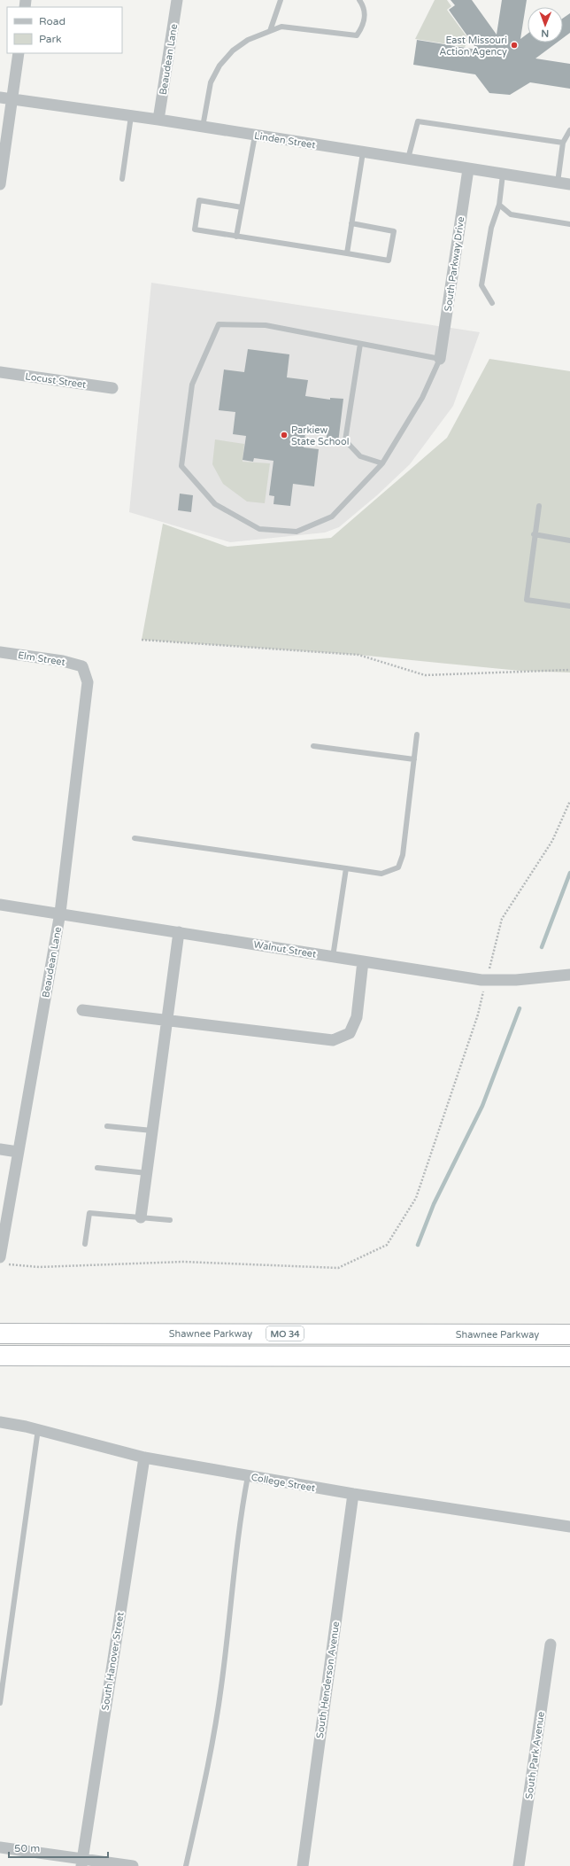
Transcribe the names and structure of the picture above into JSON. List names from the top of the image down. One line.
{"streets":{"highway":["Shawnee Parkway","MO 34"],"street":["Beaudean Lane","Linden Street","South Parkway Drive","Locust Street","Elm Street","Walnut Street","College Street","South Hanover Street","South Henderson Avenue","South Park Avenue"]},"crossings":[["Beaudean Lane","Linden Street"],["Beaudean Lane","Elm Street"],["Beaudean Lane","Walnut Street"],["Linden Street","South Parkway Drive"],["College Street","South Hanover Street"],["College Street","South Henderson Avenue"]],"places":["East Missouri Action Agency","Parkiew State School"],"legend":["Road","Park"],"scale_bar":"50 m","north":"bottom"}
